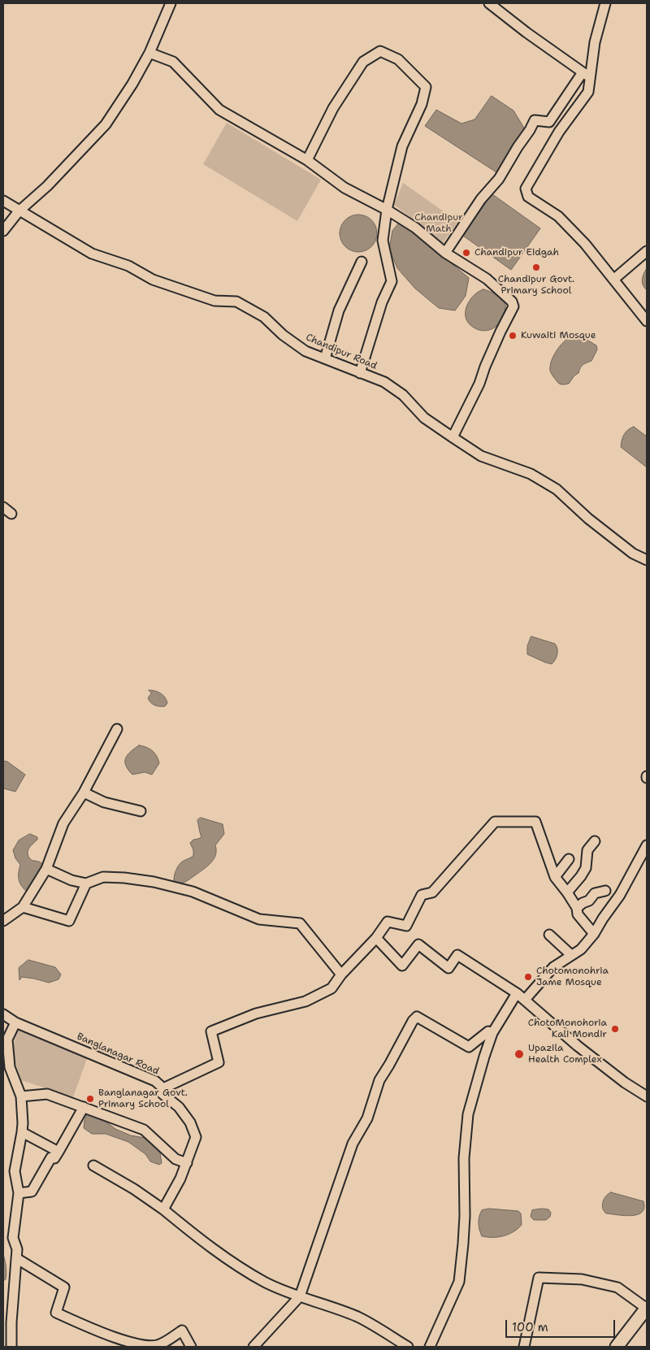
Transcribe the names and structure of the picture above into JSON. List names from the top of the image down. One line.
{"streets":{"street":["Chandipur Road","Banglanagar Road"]},"parks":["Chandipur Math"],"places":["Chandipur Eidgah","Chandipur Govt. Primary School","Kuwaiti Mosque","Chotomonohria Jame Mosque","ChotoMonohoria Kali Mondir","Upazila Health Complex","Banglanagar Govt. Primary School"],"scale_bar":"100 m"}
